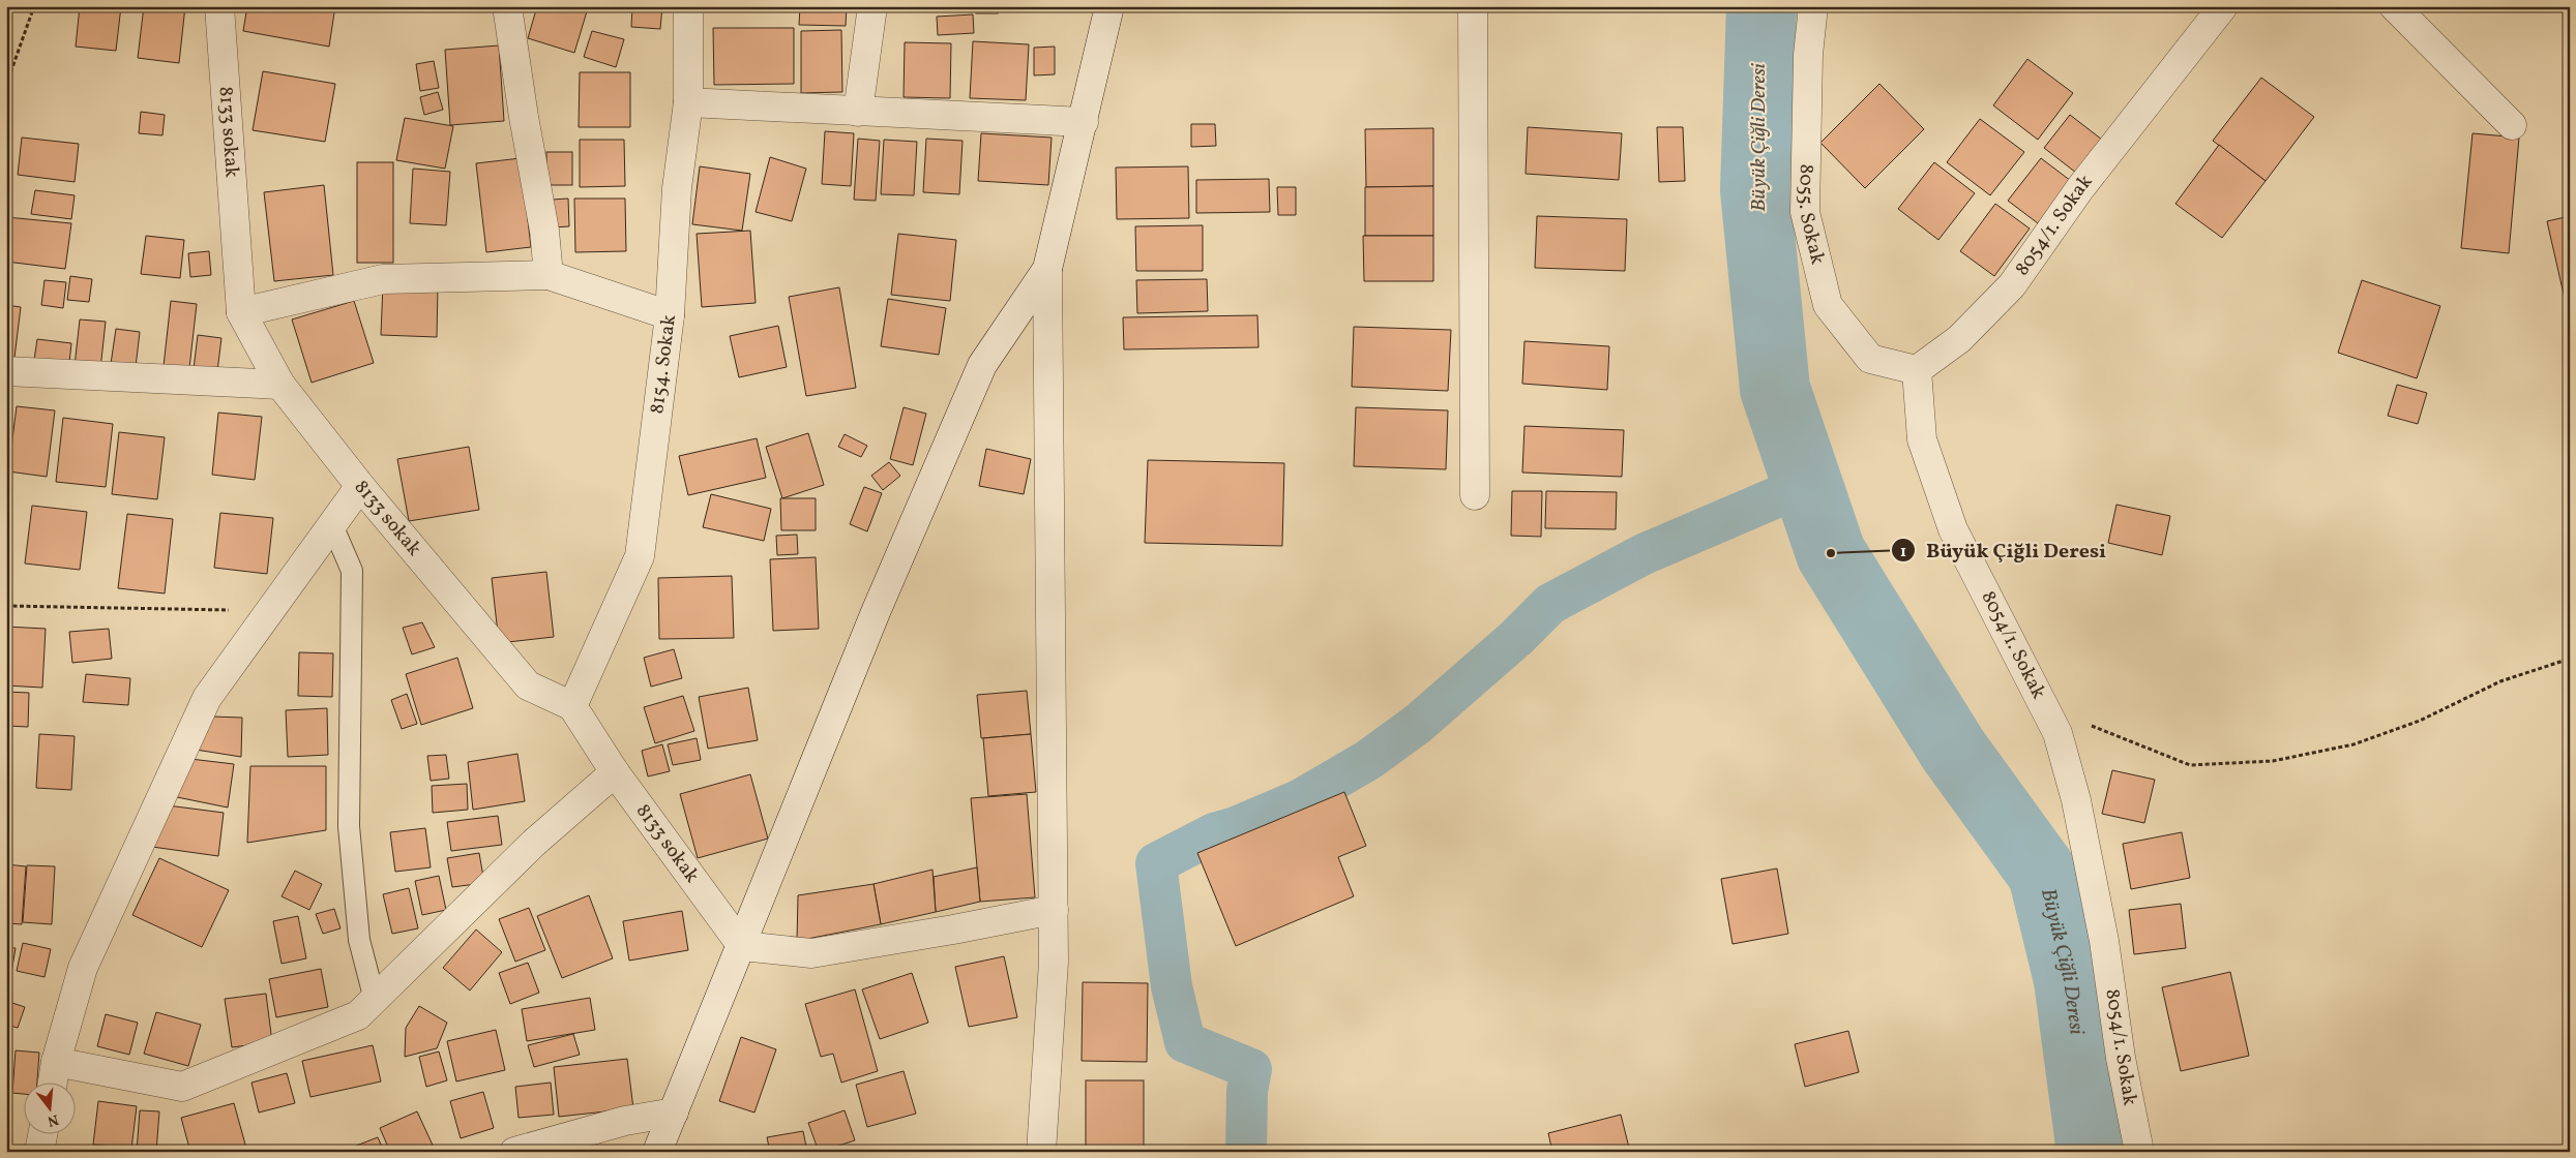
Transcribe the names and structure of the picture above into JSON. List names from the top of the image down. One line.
{"streets":{"street":["8133 sokak","8055. Sokak","8054/1. Sokak","8154. Sokak"]},"crossings":[["8133 sokak","8154. Sokak"],["8055. Sokak","8054/1. Sokak"]],"water":["Büyük Çiğli Deresi"],"places":["Büyük Çiğli Deresi"],"north":"bottom"}
